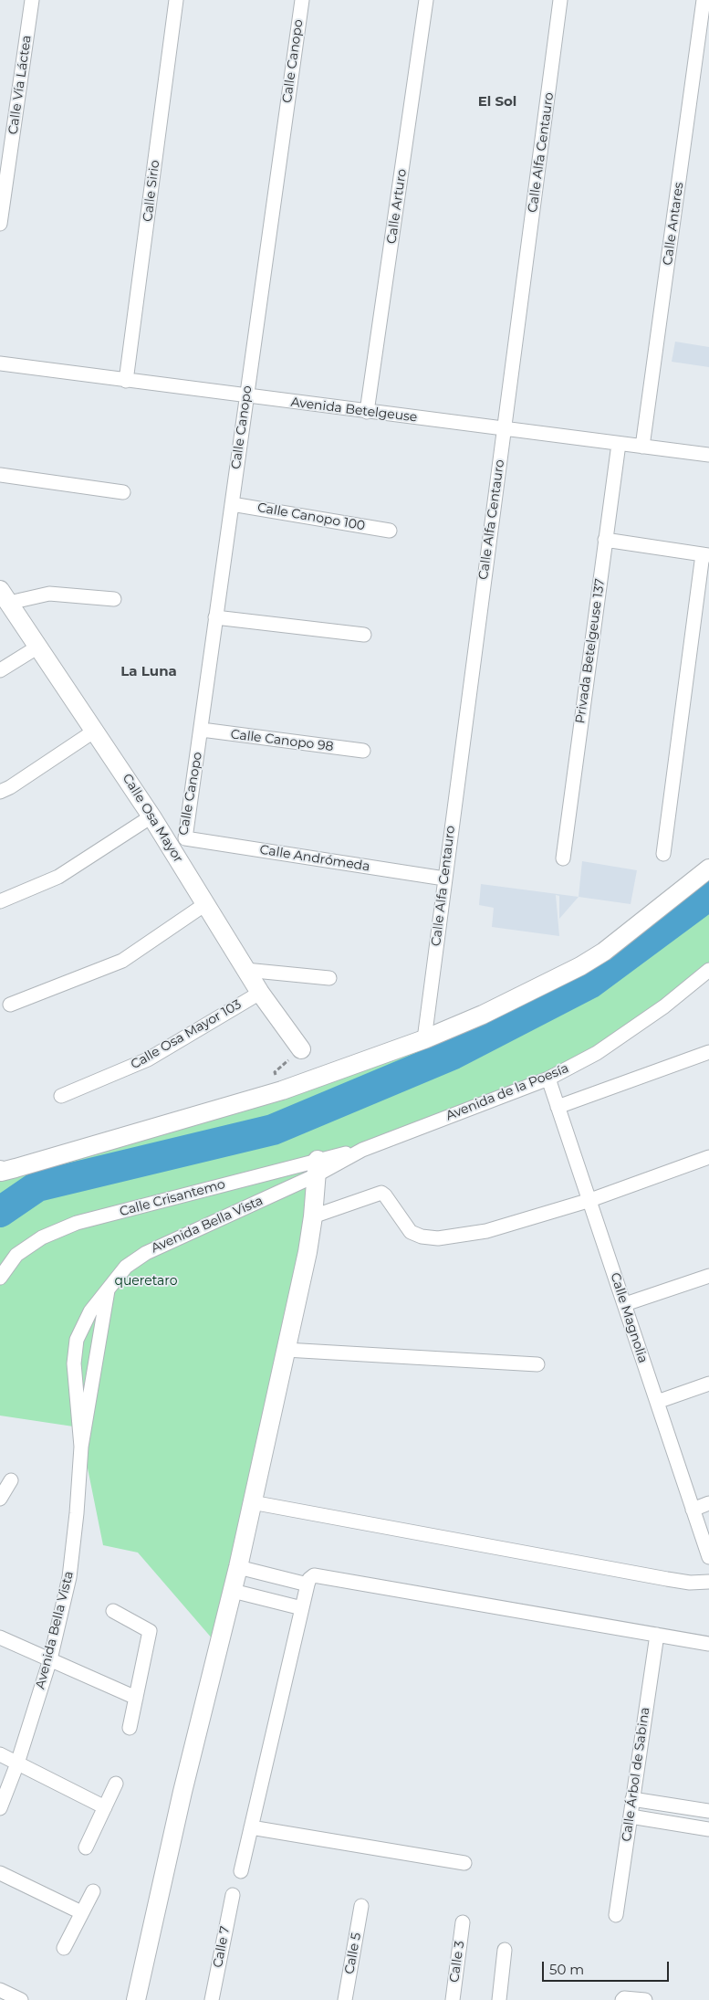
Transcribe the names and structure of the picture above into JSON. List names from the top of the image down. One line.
{"streets":{"street":["Calle Canopo","Calle Vía Láctea","Calle Alfa Centauro","Calle Sirio","Calle Arturo","Calle Antares","Avenida Betelgeuse","Calle Canopo 100","Privada Betelgeuse 137","Calle Canopo 98","Calle Osa Mayor","Calle Andrómeda","Calle Osa Mayor 103","Avenida de la Poesía","Calle Crisantemo","Avenida Bella Vista","Calle Magnolia","Calle Árbol de Sabina","Calle 7","Calle 5","Calle 3"]},"crossings":[["Calle Canopo","Avenida Betelgeuse"],["Calle Canopo","Calle Canopo 100"],["Calle Canopo","Calle Canopo 98"],["Calle Canopo","Calle Osa Mayor"],["Calle Canopo","Calle Andrómeda"],["Calle Alfa Centauro","Avenida Betelgeuse"],["Calle Alfa Centauro","Calle Andrómeda"],["Calle Sirio","Avenida Betelgeuse"],["Calle Arturo","Avenida Betelgeuse"],["Calle Antares","Avenida Betelgeuse"],["Avenida Betelgeuse","Privada Betelgeuse 137"],["Calle Osa Mayor","Calle Andrómeda"],["Calle Osa Mayor","Calle Osa Mayor 103"],["Avenida de la Poesía","Calle Crisantemo"],["Avenida de la Poesía","Avenida Bella Vista"],["Avenida de la Poesía","Calle Magnolia"],["Calle Crisantemo","Avenida Bella Vista"]],"districts":["El Sol","La Luna"],"parks":["queretaro"],"scale_bar":"50 m"}
